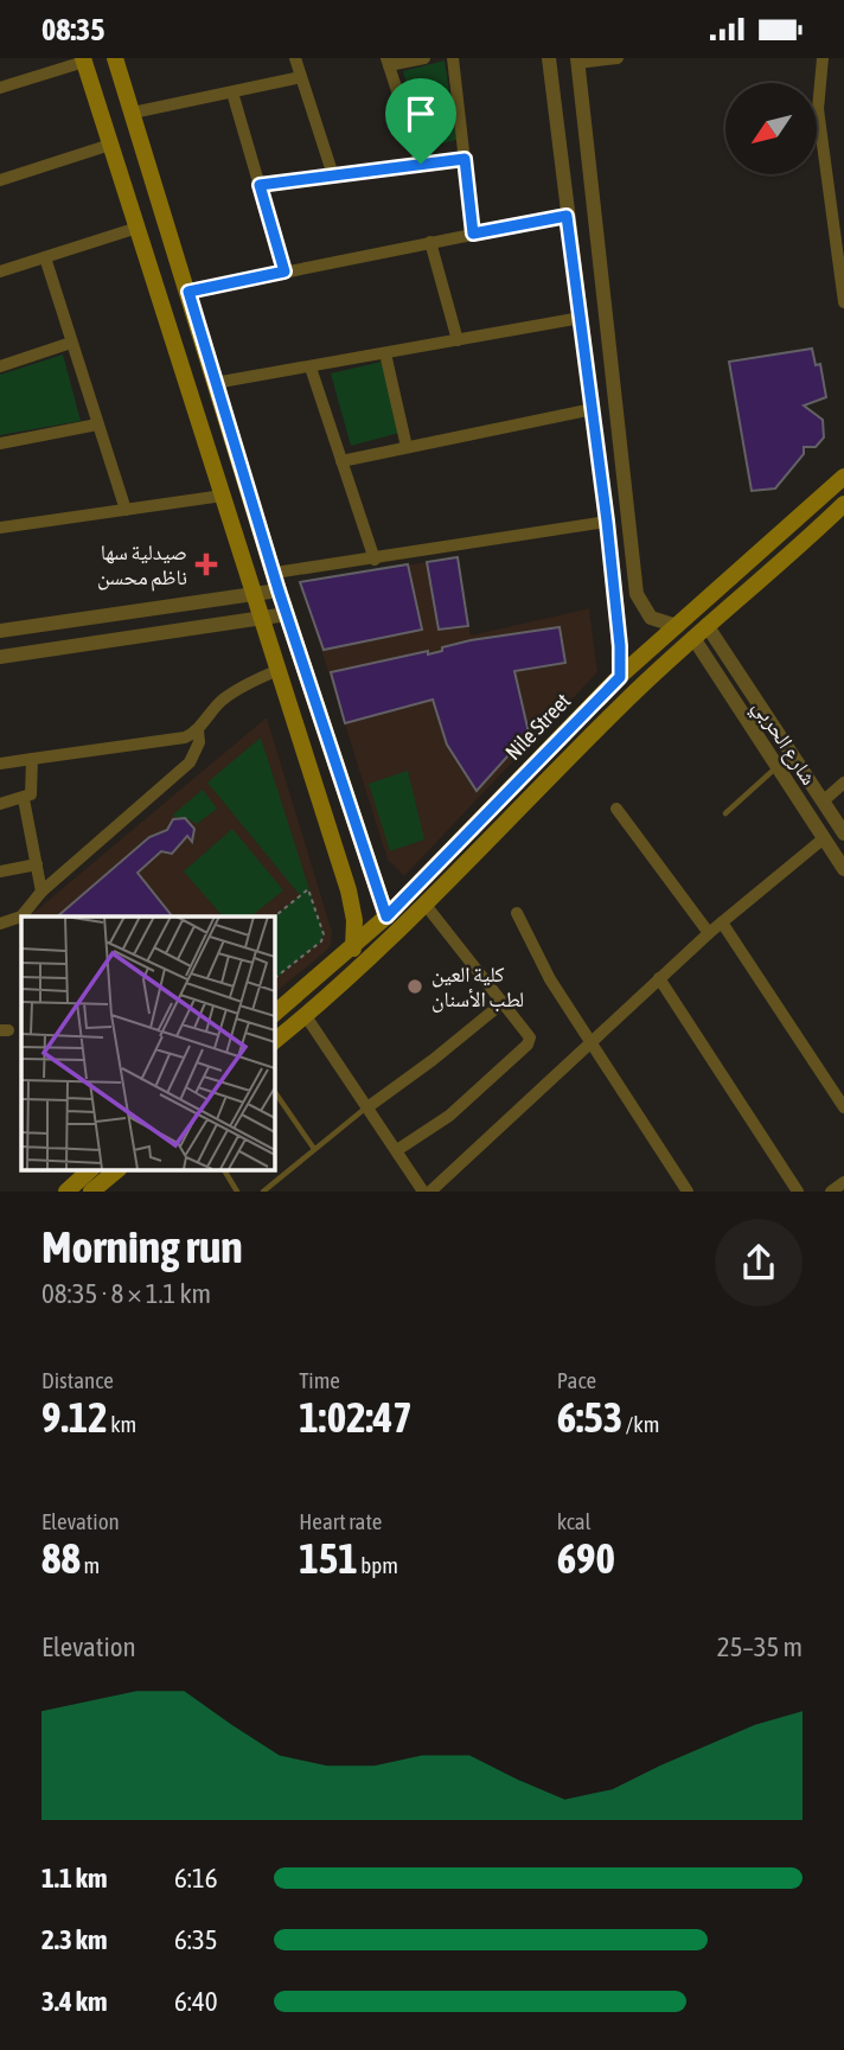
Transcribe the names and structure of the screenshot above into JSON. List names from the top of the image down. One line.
{"streets":{"main road":["Nile Street"],"street":["شارع الحربي"]},"crossings":[["Nile Street","شارع الحربي"]],"places":{"health":["صيدلية سها ناظم محسن"],"other":["كلية العين لطب الأسنان"]},"north":"bottom left","page":{"status":"08:35","heading":["Morning run","08:35 · 8 × 1.1 km"],"stats":[["Distance","9.12 km"],["Time","1:02:47"],["Pace","6:53 /km"],["Elevation","88 m"],["Heart rate","151 bpm"],["kcal","690"]],"chart":["Elevation","25–35 m"],"list":[{"name":"1.1 km","note":"6:16"},{"name":"2.3 km","note":"6:35"},{"name":"3.4 km","note":"6:40"}]}}
